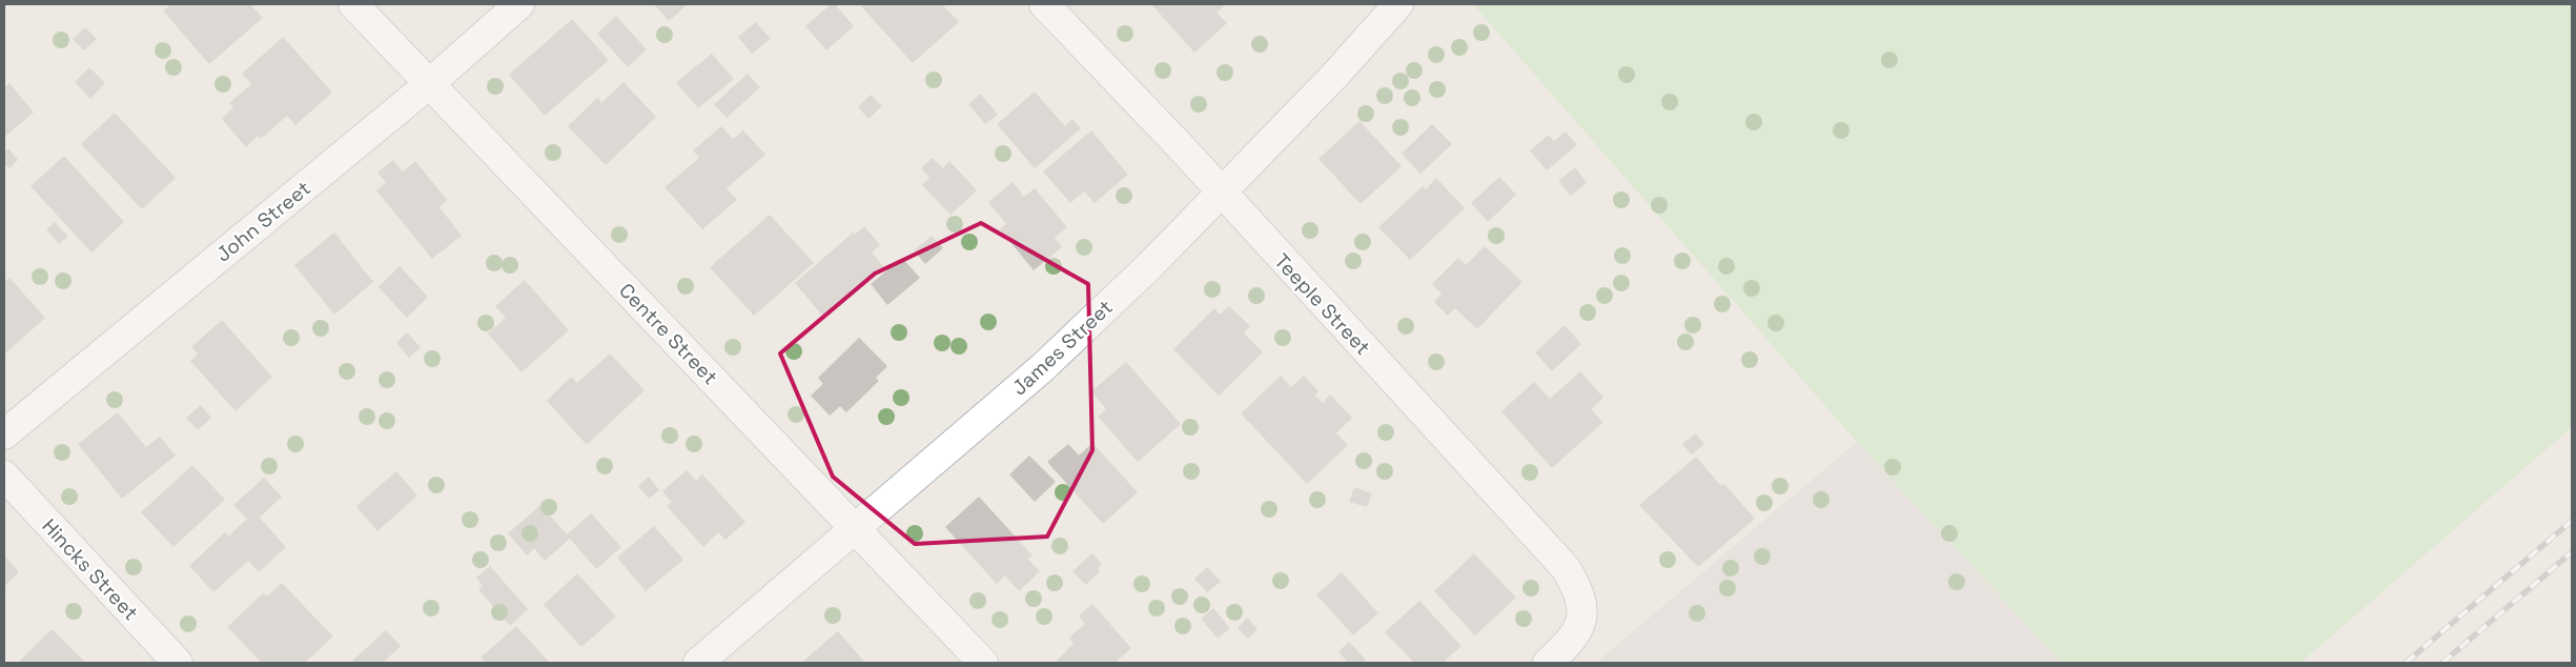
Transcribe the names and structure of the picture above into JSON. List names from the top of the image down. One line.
{"streets":{"street":["John Street","Teeple Street","Centre Street","James Street","Hincks Street"]},"crossings":[["John Street","Centre Street"],["Teeple Street","James Street"],["Centre Street","James Street"]]}
